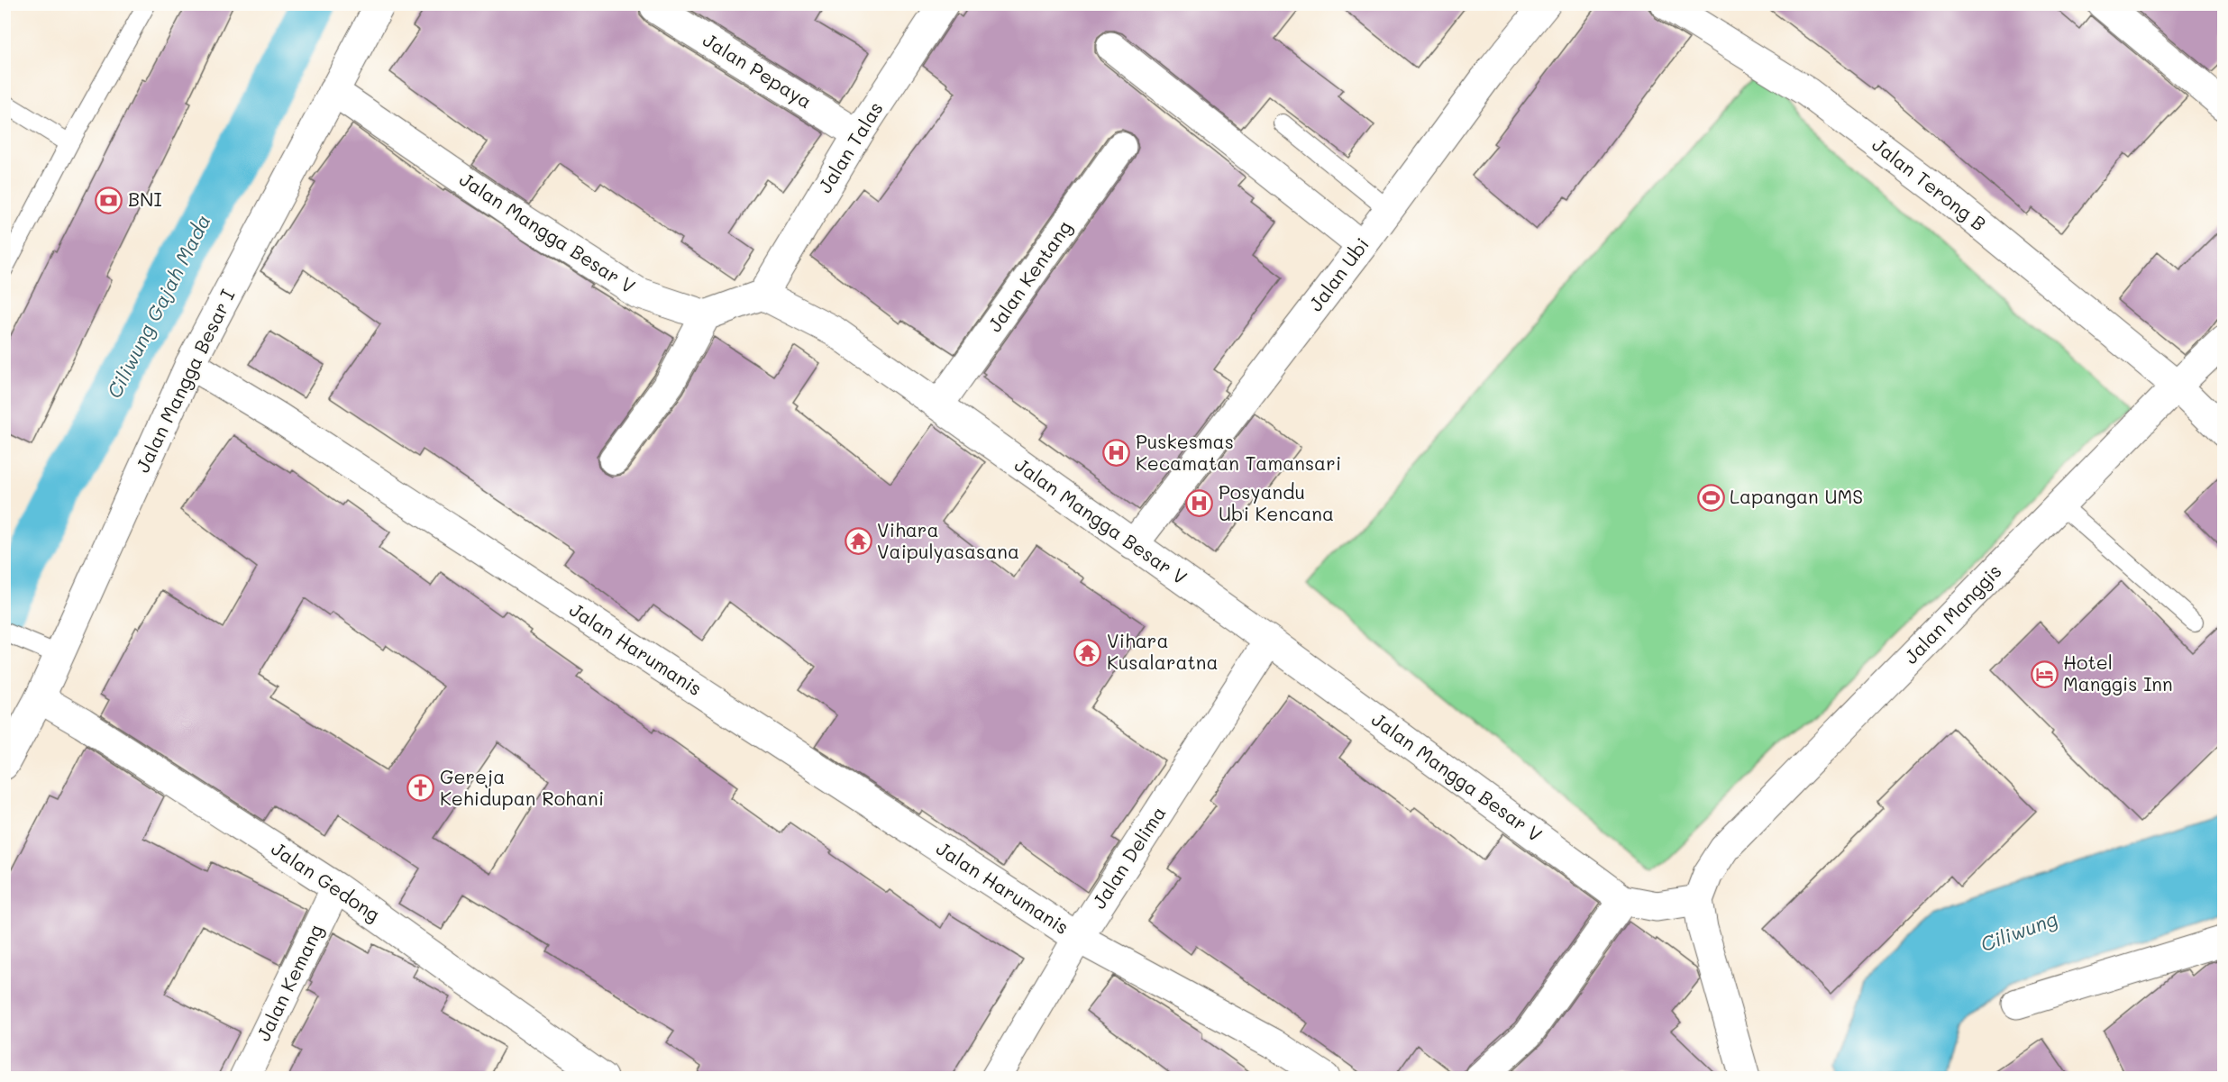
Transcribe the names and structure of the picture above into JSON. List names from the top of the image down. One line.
{"streets":{"street":["Jalan Pepaya","Jalan Talas","Jalan Terong B","Jalan Mangga Besar V","Jalan Ubi","Jalan Kentang","Jalan Mangga Besar I","Jalan Manggis","Jalan Harumanis","Jalan Delima","Jalan Gedong","Jalan Kemang"]},"crossings":[["Jalan Pepaya","Jalan Talas"],["Jalan Talas","Jalan Mangga Besar V"],["Jalan Terong B","Jalan Manggis"],["Jalan Mangga Besar V","Jalan Ubi"],["Jalan Mangga Besar V","Jalan Kentang"],["Jalan Mangga Besar V","Jalan Mangga Besar I"],["Jalan Mangga Besar V","Jalan Manggis"],["Jalan Mangga Besar V","Jalan Delima"],["Jalan Mangga Besar I","Jalan Harumanis"],["Jalan Mangga Besar I","Jalan Gedong"],["Jalan Harumanis","Jalan Delima"],["Jalan Gedong","Jalan Kemang"]],"water":["Ciliwung Gajah Mada","Ciliwung"],"places":{"bank":["BNI"],"hospital":["Puskesmas Kecamatan Tamansari","Posyandu Ubi Kencana"],"sports":["Lapangan UMS"],"temple":["Vihara Vaipulyasasana","Vihara Kusalaratna"],"hotel":["Hotel Manggis Inn"],"church":["Gereja Kehidupan Rohani"]}}
